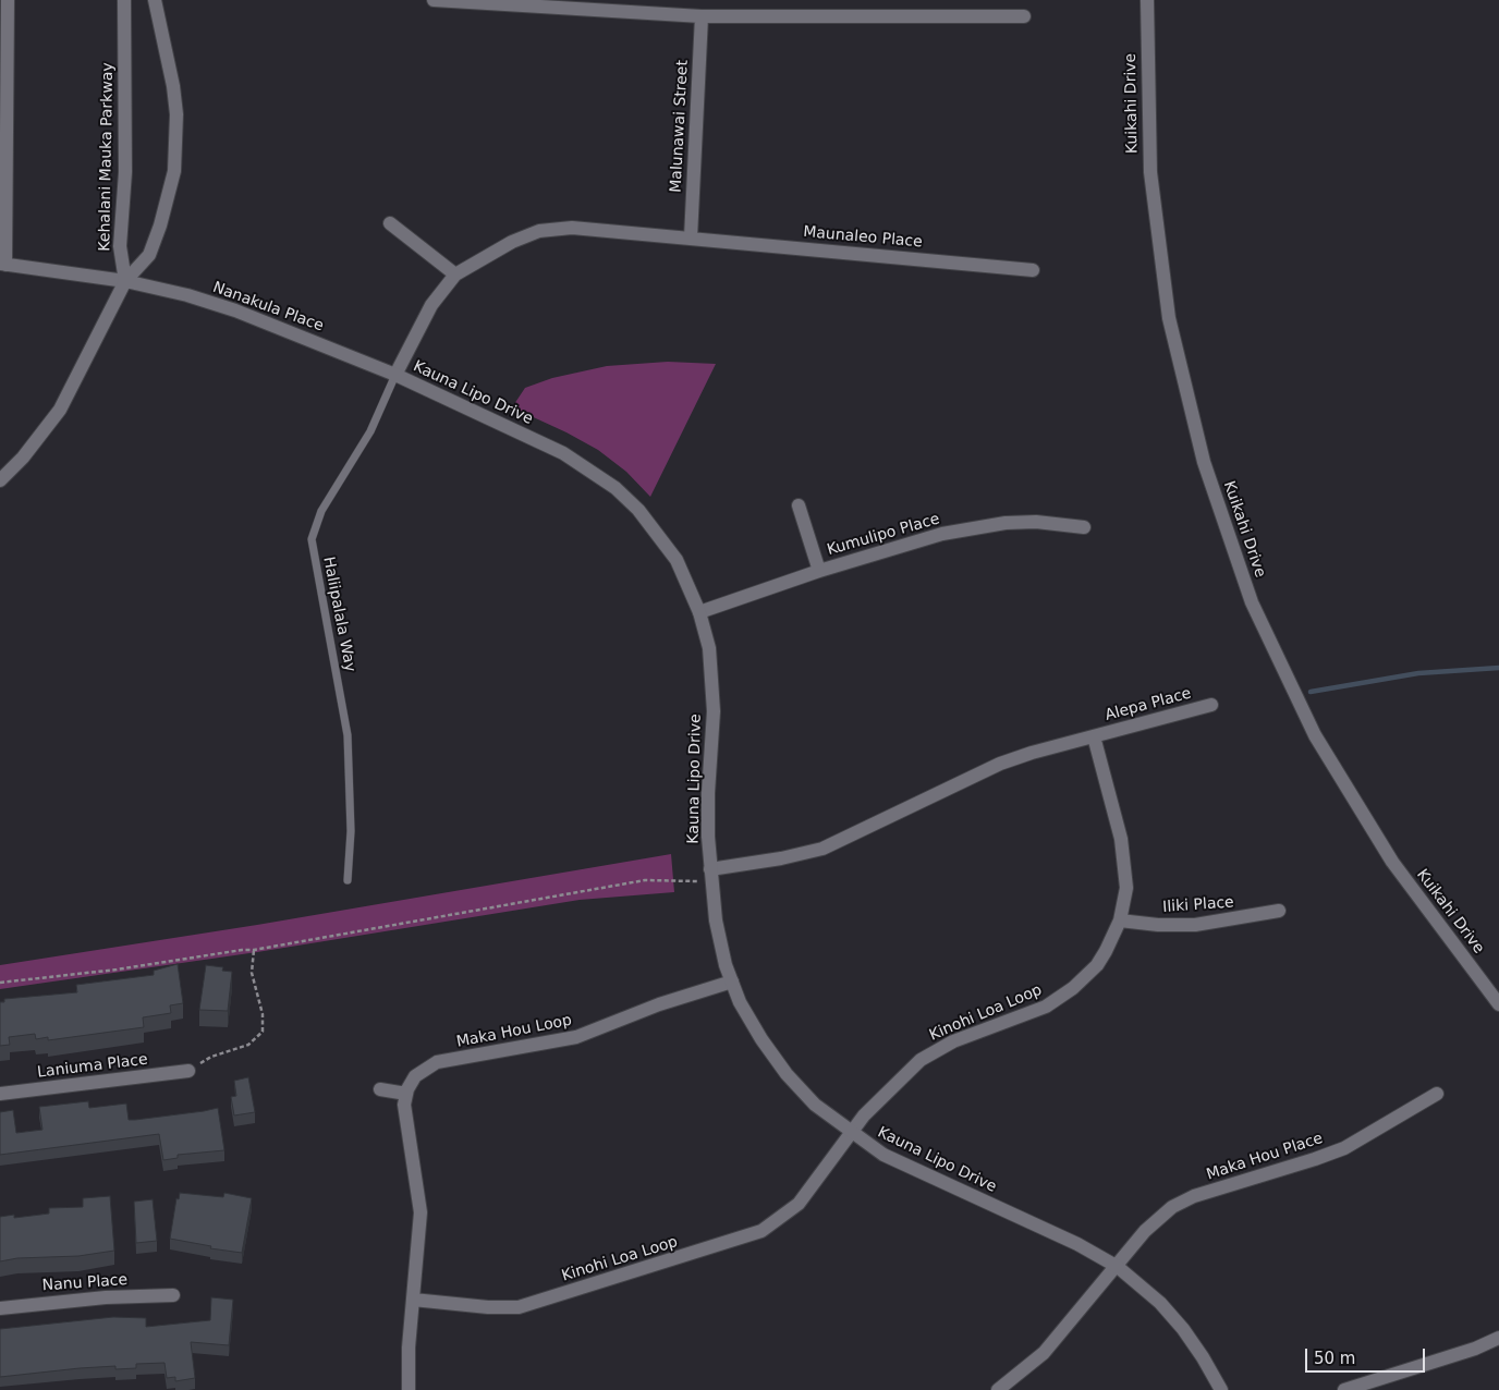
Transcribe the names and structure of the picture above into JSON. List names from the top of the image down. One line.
{"streets":{"street":["Kuikahi Drive","Malunawai Street","Kehalani Mauka Parkway","Maunaleo Place","Nanakula Place","Kauna Lipo Drive","Kumulipo Place","Alepa Place","Iliki Place","Kinohi Loa Loop","Maka Hou Loop","Laniuma Place","Maka Hou Place","Nanu Place"],"lane":["Haliipalala Way"]},"crossings":[["Malunawai Street","Maunaleo Place"],["Kehalani Mauka Parkway","Nanakula Place"],["Nanakula Place","Kauna Lipo Drive"],["Nanakula Place","Haliipalala Way"],["Kauna Lipo Drive","Kumulipo Place"],["Kauna Lipo Drive","Haliipalala Way"],["Kauna Lipo Drive","Kinohi Loa Loop"],["Kauna Lipo Drive","Maka Hou Loop"],["Kauna Lipo Drive","Maka Hou Place"],["Alepa Place","Kinohi Loa Loop"],["Iliki Place","Kinohi Loa Loop"]],"scale_bar":"50 m"}
